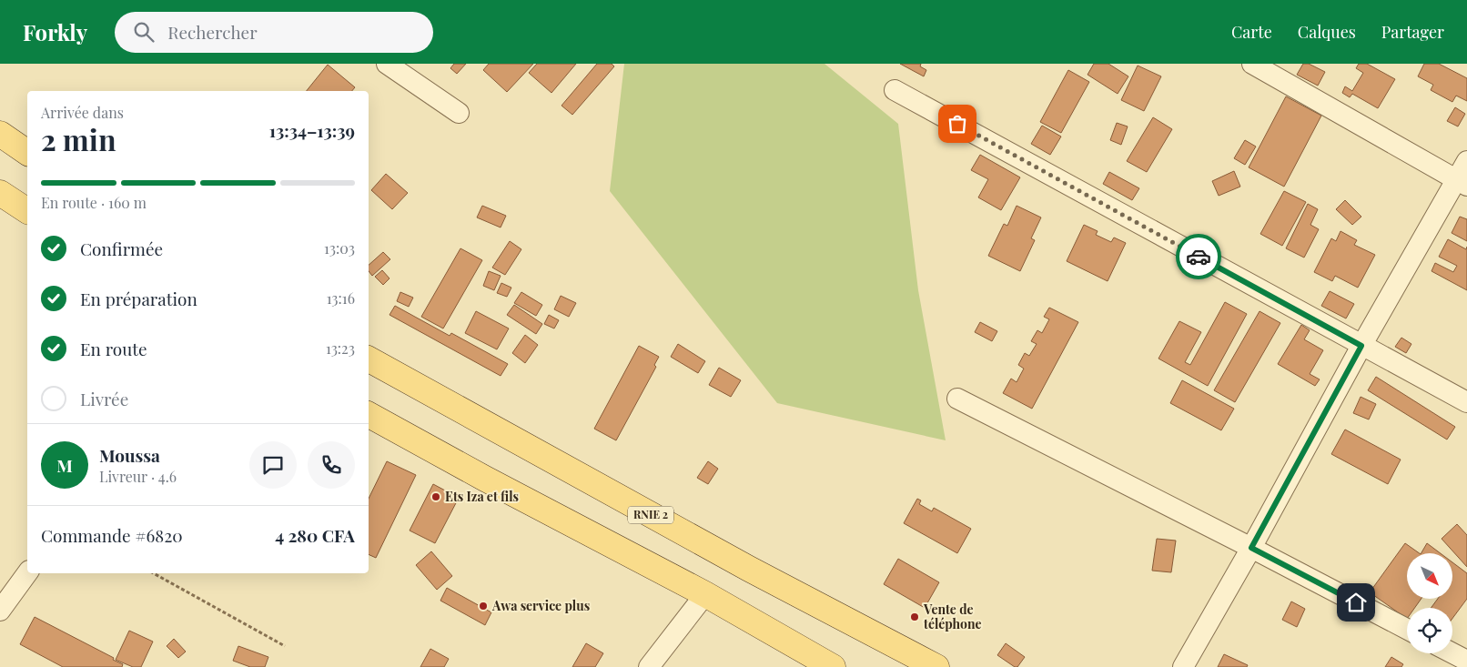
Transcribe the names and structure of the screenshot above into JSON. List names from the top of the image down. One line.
{"streets":{"main road":["RNIE 2"]},"places":["Ets Iza et fils","Awa service plus","Vente de téléphone"],"north":"bottom right","page":{"header":"Forkly","search":"Rechercher","nav":["Carte","Calques","Partager"],"heading":["2 min","Arrivée dans","13:34–13:39"],"panel":["Moussa","Livreur · 4.6","Commande #6820","4 280 CFA"],"bar":"En route · 160 m","list":[["Confirmée","13:03"],["En préparation","13:16"],["En route","13:23"],"Livrée"],"round":"M"}}
